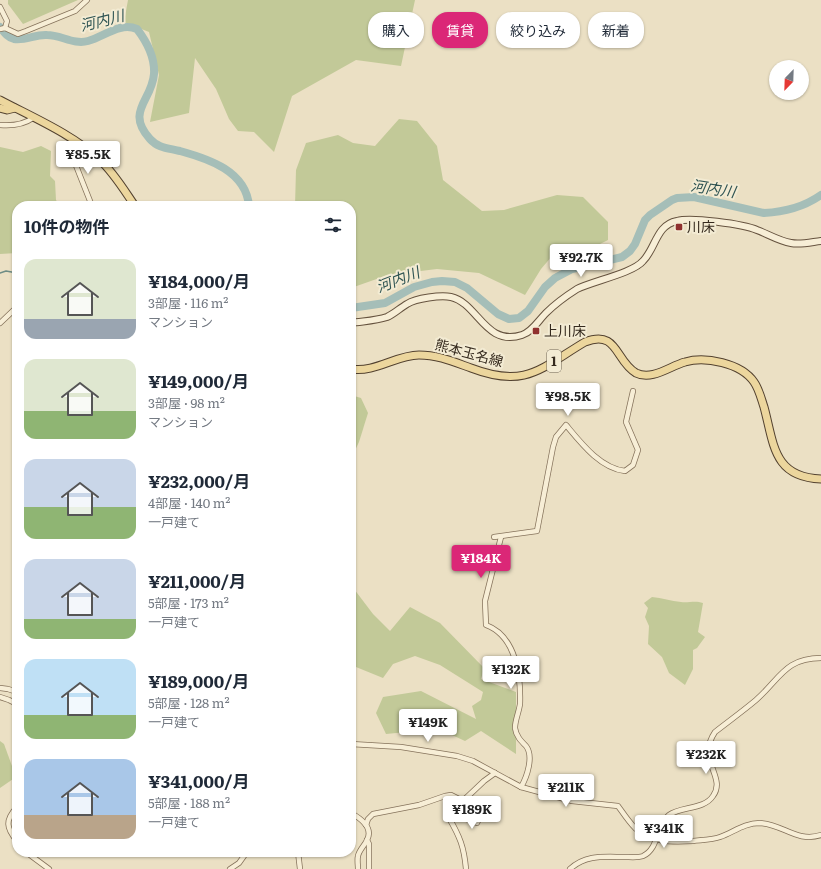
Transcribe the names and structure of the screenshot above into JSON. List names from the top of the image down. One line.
{"streets":{"main road":["熊本玉名線","1"]},"water":["河内川"],"places":{"transit":["川床","上川床"]},"north":"bottom left","page":{"chip":["購入","賃貸","絞り込み","新着"],"price":["¥85.5K","¥92.7K","¥98.5K","¥184K","¥132K","¥149K","¥232K","¥211K","¥189K","¥341K"],"heading":"10件の物件","list":[{"name":"¥184,000/月","note":"3部屋 · 116 m² · マンション"},{"name":"¥149,000/月","note":"3部屋 · 98 m² · マンション"},{"name":"¥232,000/月","note":"4部屋 · 140 m² · 一戸建て"},{"name":"¥211,000/月","note":"5部屋 · 173 m² · 一戸建て"},{"name":"¥189,000/月","note":"5部屋 · 128 m² · 一戸建て"},{"name":"¥341,000/月","note":"5部屋 · 188 m² · 一戸建て"}]}}
